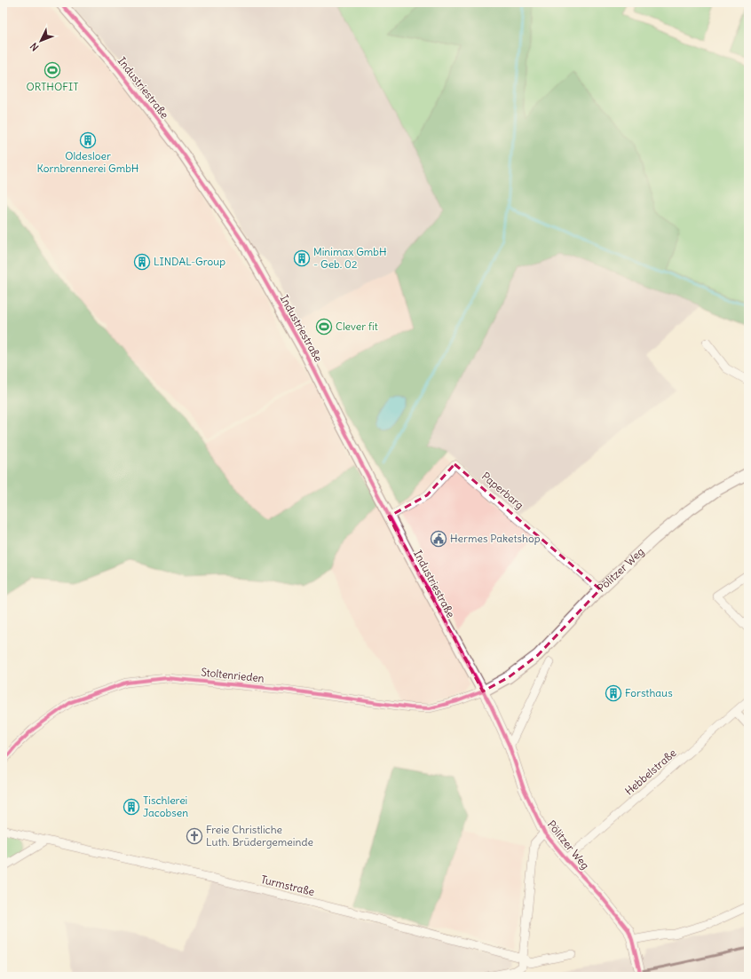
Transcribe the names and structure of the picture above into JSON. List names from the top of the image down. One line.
{"streets":{"main road":["Industriestraße","Pölitzer Weg"],"street":["Paperbarg","Stoltenrieden","Hebbelstraße","Turmstraße"]},"crossings":[["Industriestraße","Paperbarg"],["Industriestraße","Pölitzer Weg"],["Industriestraße","Stoltenrieden"],["Paperbarg","Pölitzer Weg"],["Pölitzer Weg","Stoltenrieden"],["Pölitzer Weg","Hebbelstraße"]],"places":{"sports":["ORTHOFIT","Clever fit"],"building":["Oldesloer Kornbrennerei GmbH","Minimax GmbH - Geb. 02","LINDAL-Group","Forsthaus","Tischlerei Jacobsen"],"public building":["Hermes Paketshop"],"church":["Freie Christliche Luth. Brüdergemeinde"]},"north":"bottom left"}
